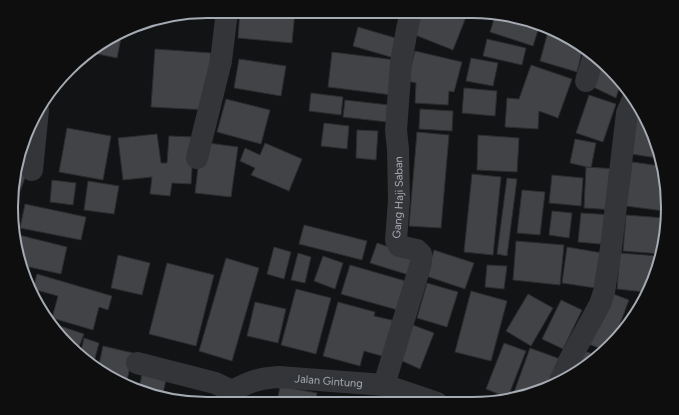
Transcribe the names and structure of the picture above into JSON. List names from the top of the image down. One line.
{"streets":{"street":["Gang Haji Saban","Jalan Gintung"]},"crossings":[["Gang Haji Saban","Jalan Gintung"]]}
